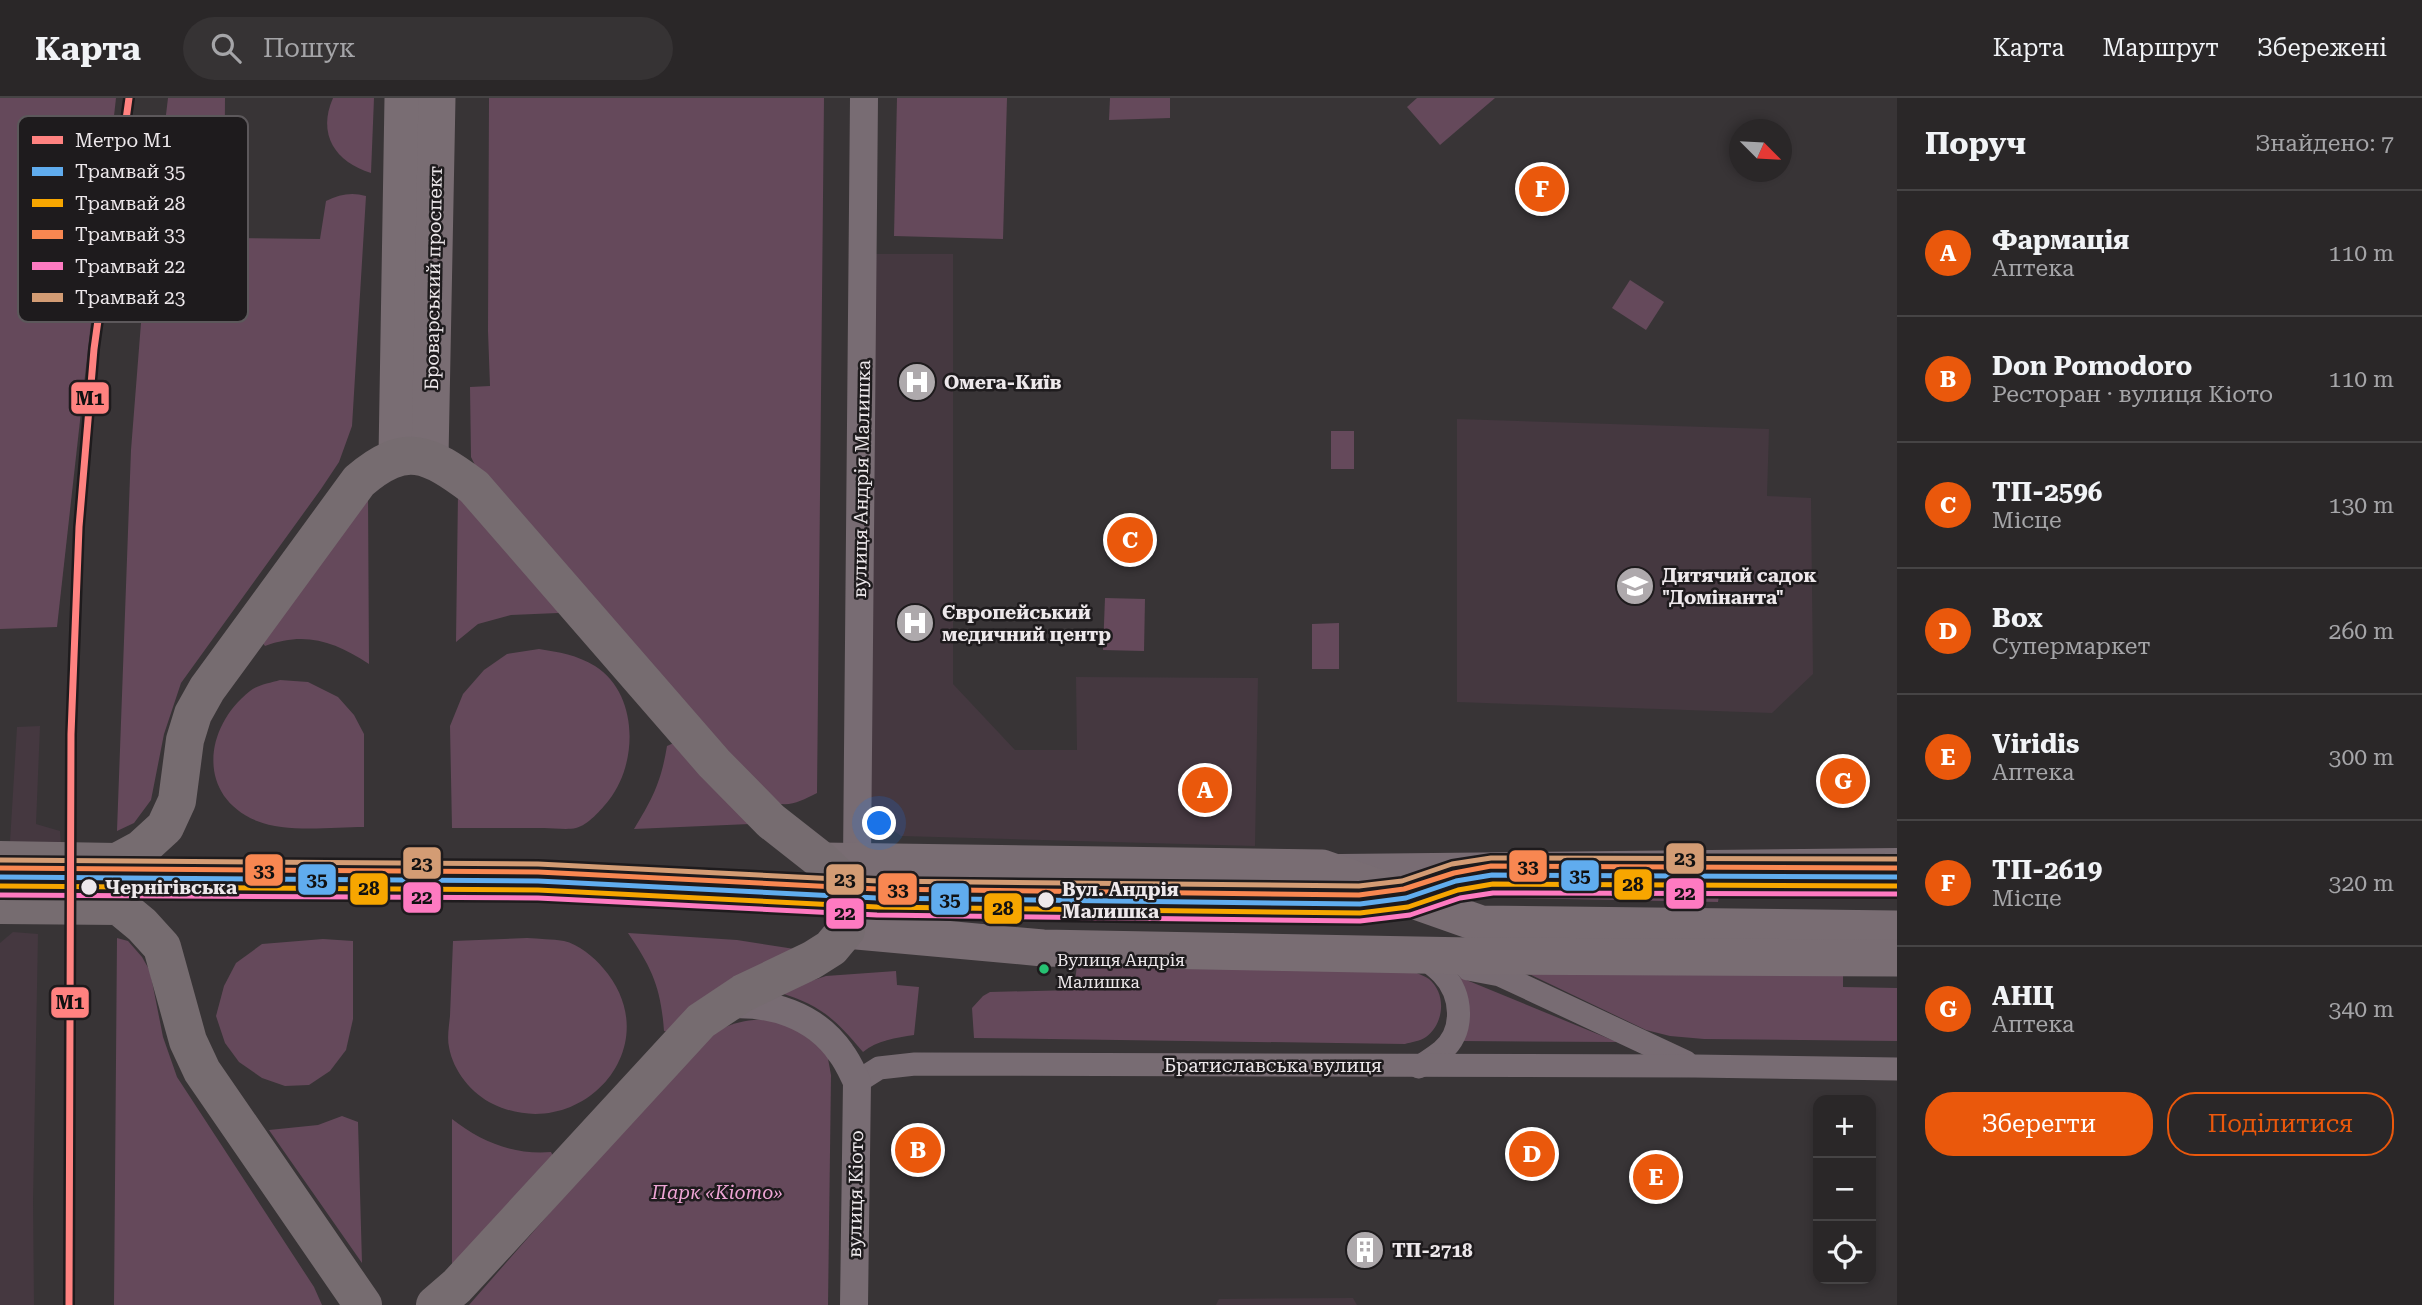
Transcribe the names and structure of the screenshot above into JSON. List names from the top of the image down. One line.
{"streets":{"main road":["Броварський проспект","Братиславська вулиця"],"street":["вулиця Андрія Малишка","вулиця Кіото"]},"crossings":[["Братиславська вулиця","вулиця Кіото"]],"parks":["Парк «Кіото»"],"places":{"hospital":["Омега-Київ","Європейський медичний центр"],"school or university":["Дитячий садок \"Домінанта\""],"other":["Чернігівська","Вул. Андрія Малишка","Вулиця Андрія Малишка"],"building":["ТП-2718"]},"lines":["metro line M1","tram line 23","tram line 33","tram line 35","tram line 28","tram line 22"],"legend":["Метро M1","Трамвай 35","Трамвай 28","Трамвай 33","Трамвай 22","Трамвай 23"],"north":"bottom right","page":{"header":"Карта","search":"Пошук","nav":["Карта","Маршрут","Збережені"],"heading":["Поруч","Знайдено: 7"],"pins":["F","C","G","A","B","D","E"],"list":[{"mark":"A","name":"Фармація","note":"Аптека","value":"110 m"},{"mark":"B","name":"Don Pomodoro","note":"Ресторан · вулиця Кіото","value":"110 m"},{"mark":"C","name":"ТП-2596","note":"Місце","value":"130 m"},{"mark":"D","name":"Box","note":"Супермаркет","value":"260 m"},{"mark":"E","name":"Viridis","note":"Аптека","value":"300 m"},{"mark":"F","name":"ТП-2619","note":"Місце","value":"320 m"},{"mark":"G","name":"АНЦ","note":"Аптека","value":"340 m"}],"buttons":["Зберегти","Поділитися"],"map_buttons":["+","−"]}}
